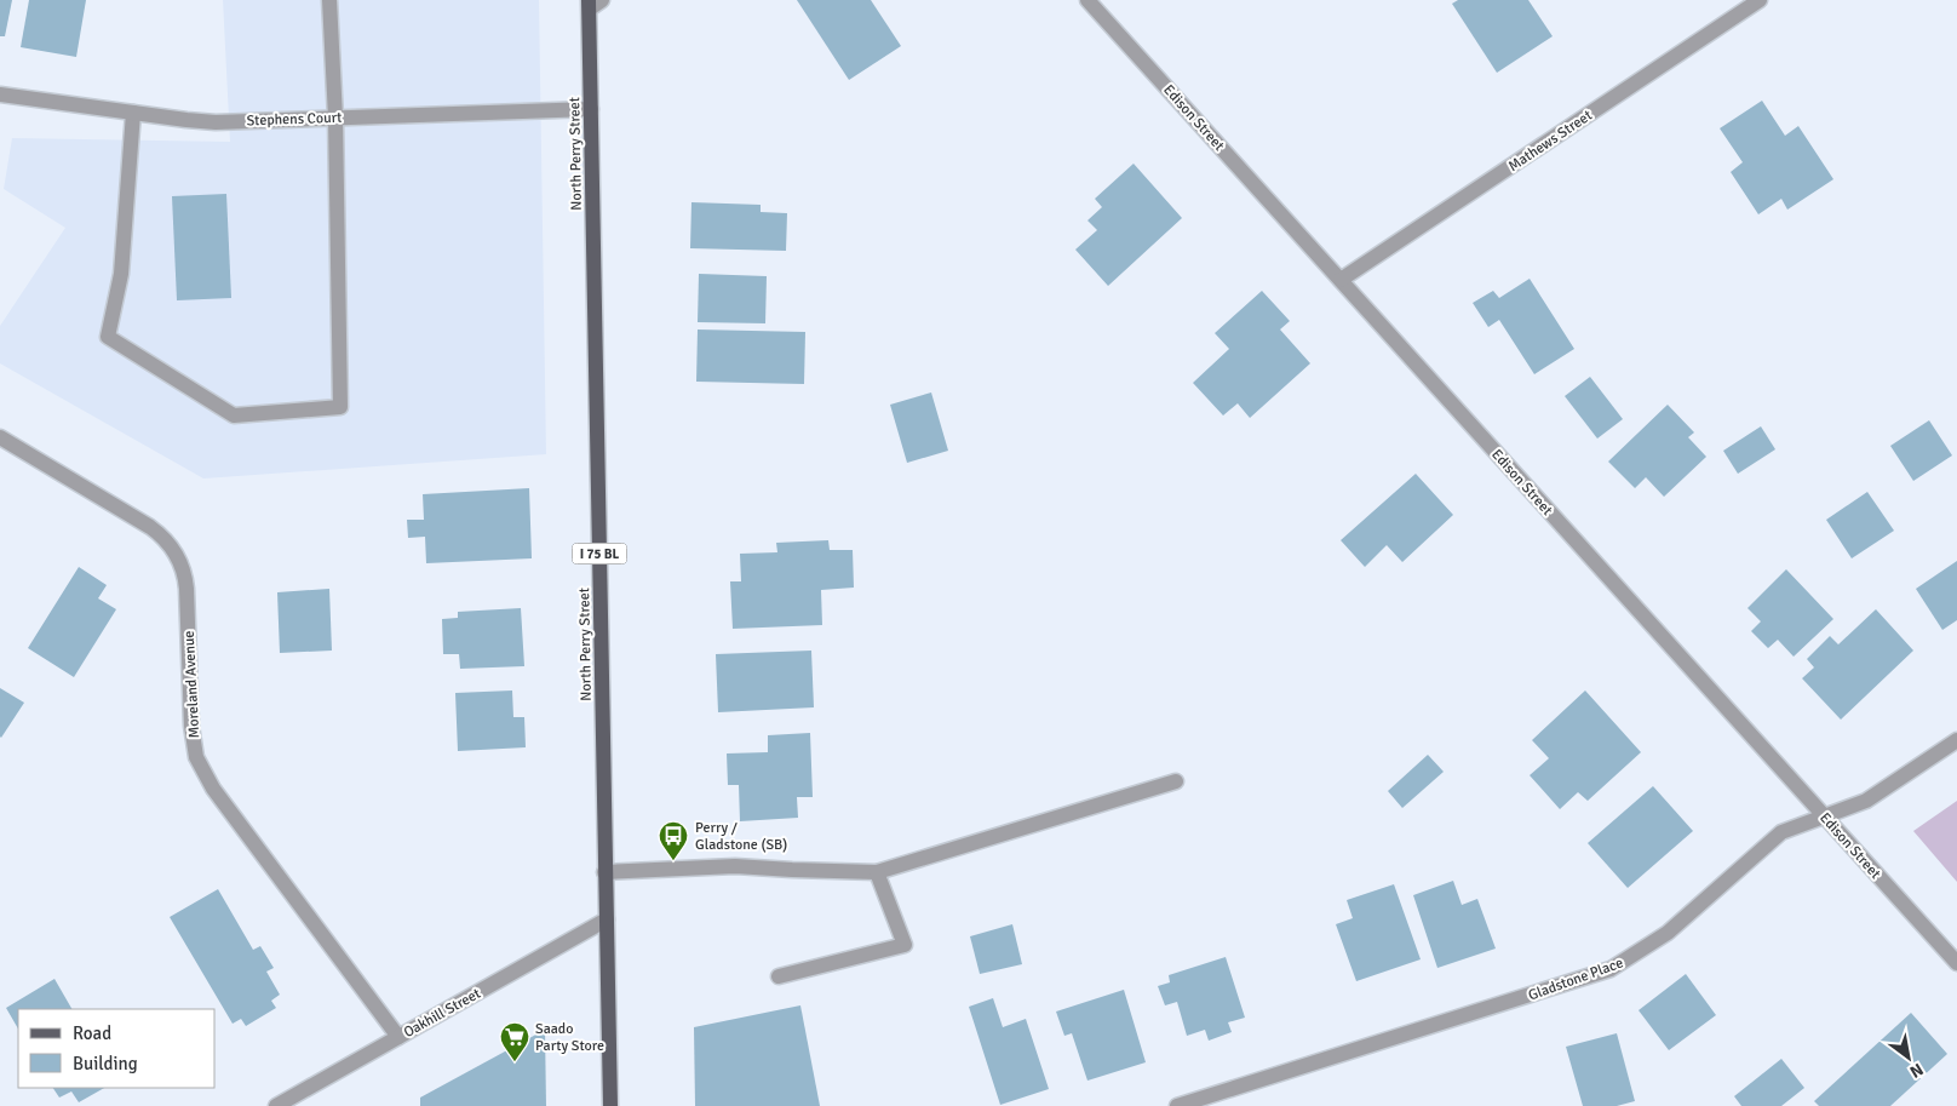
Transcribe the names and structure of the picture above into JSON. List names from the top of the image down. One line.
{"streets":{"main road":["North Perry Street","I 75 BL"],"street":["Edison Street","Stephens Court","Mathews Street","Moreland Avenue","Gladstone Place","Oakhill Street"]},"crossings":[["Edison Street","Mathews Street"],["Edison Street","Gladstone Place"],["Stephens Court","North Perry Street"],["North Perry Street","Oakhill Street"],["Moreland Avenue","Oakhill Street"]],"places":{"bus stop":["Perry / Gladstone (SB)"],"supermarket":["Saado Party Store"]},"legend":["Road","Building"],"north":"bottom right"}
